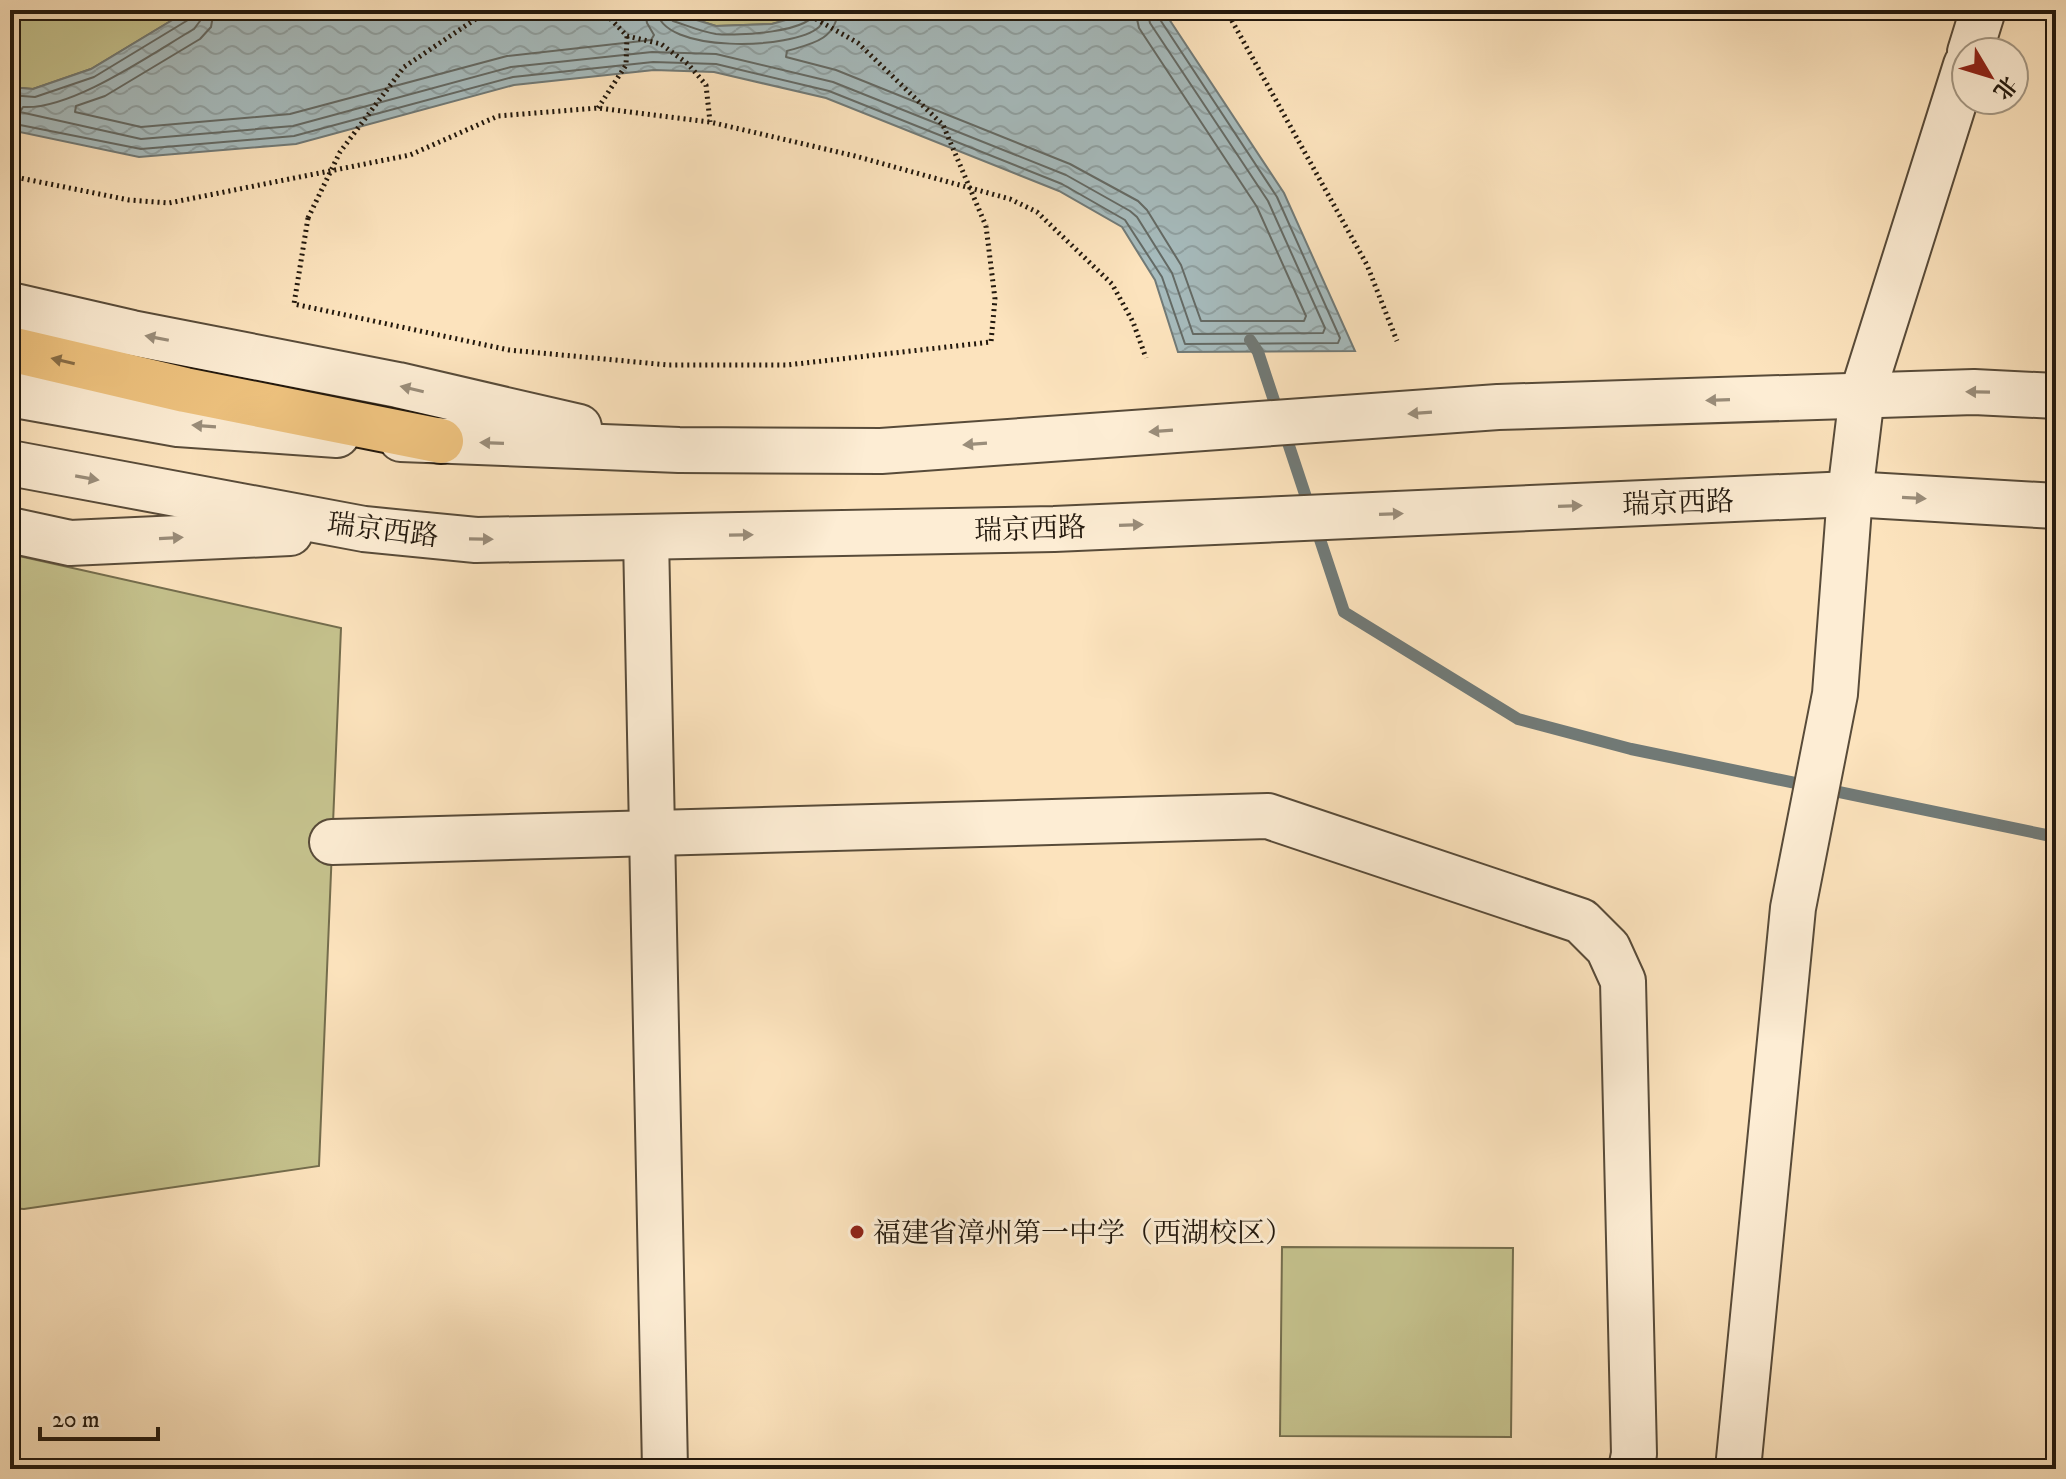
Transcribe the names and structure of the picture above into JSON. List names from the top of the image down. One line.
{"streets":{"street":["瑞京西路"]},"places":["福建省漳州第一中学（西湖校区）"],"scale_bar":"20 m","north":"bottom right"}
